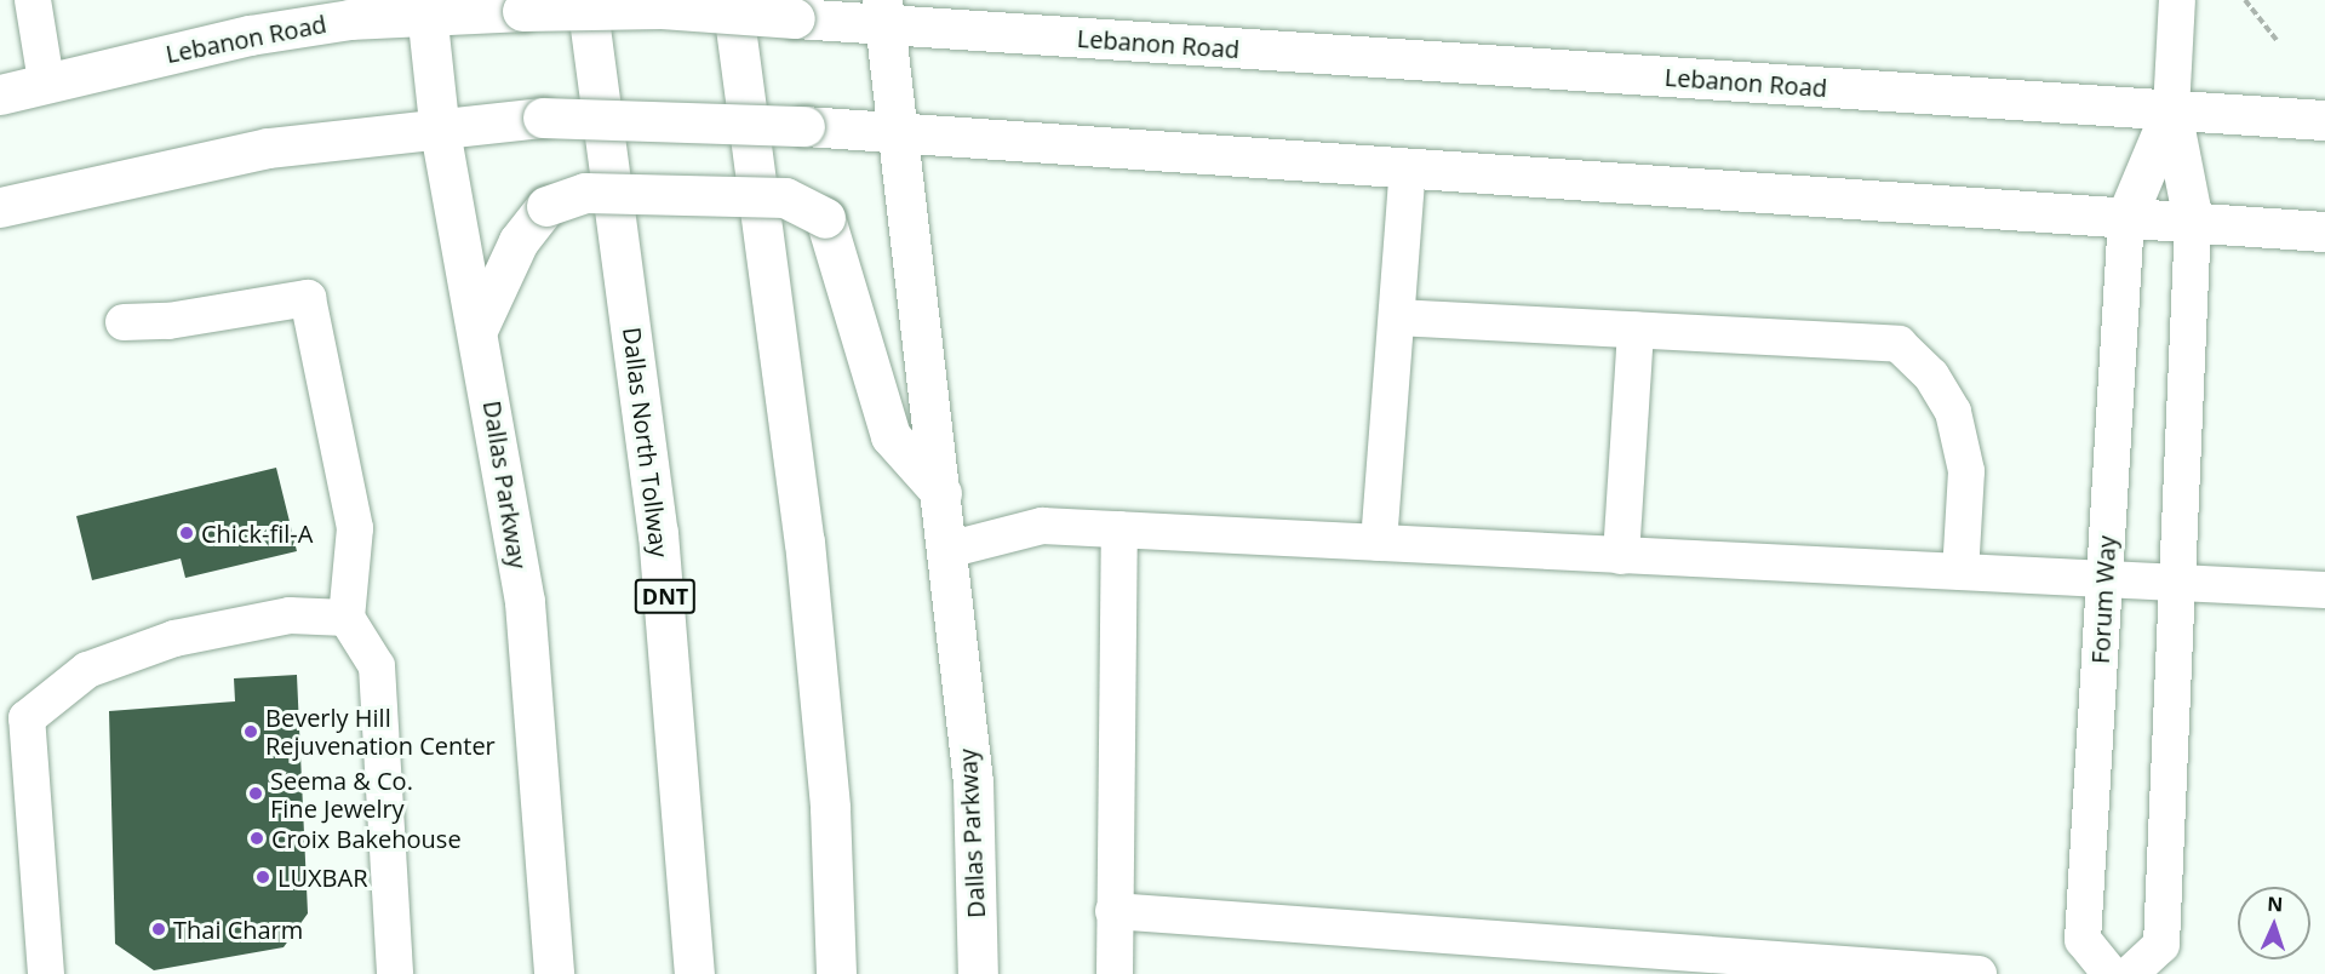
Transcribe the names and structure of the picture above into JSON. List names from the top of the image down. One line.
{"streets":{"main road":["Lebanon Road","Dallas North Tollway","Dallas Parkway","DNT"],"street":["Forum Way"]},"crossings":[["Lebanon Road","Dallas Parkway"]],"places":["Chick-fil-A","Beverly Hill Rejuvenation Center","Seema & Co. Fine Jewelry","Croix Bakehouse","LUXBAR","Thai Charm"],"north":"top"}
